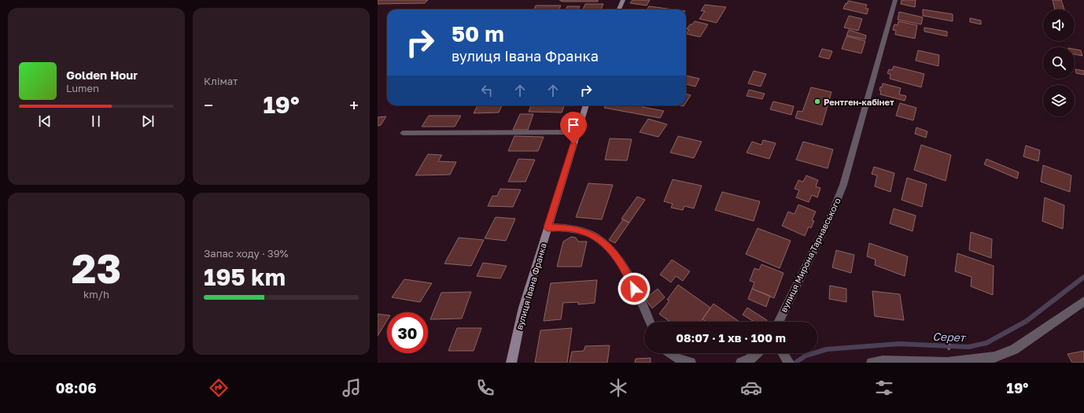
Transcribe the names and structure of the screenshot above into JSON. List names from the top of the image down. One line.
{"streets":{"main road":["вулиця Івана Франка"],"street":["вулиця Мирона Тарнавського"]},"water":["Серет"],"places":["Рентген-кабінет"],"page":{"tile":["Клімат",["23","km/h"],["Запас ходу · 39%","195 km"]],"turn":["50 m","вулиця Івана Франка"],"song":["Golden Hour","Lumen"],"heat":["−","19°","+"],"limit":"30","trip":"08:07 · 1 хв · 100 m","tabs":["08:06","19°"]}}
